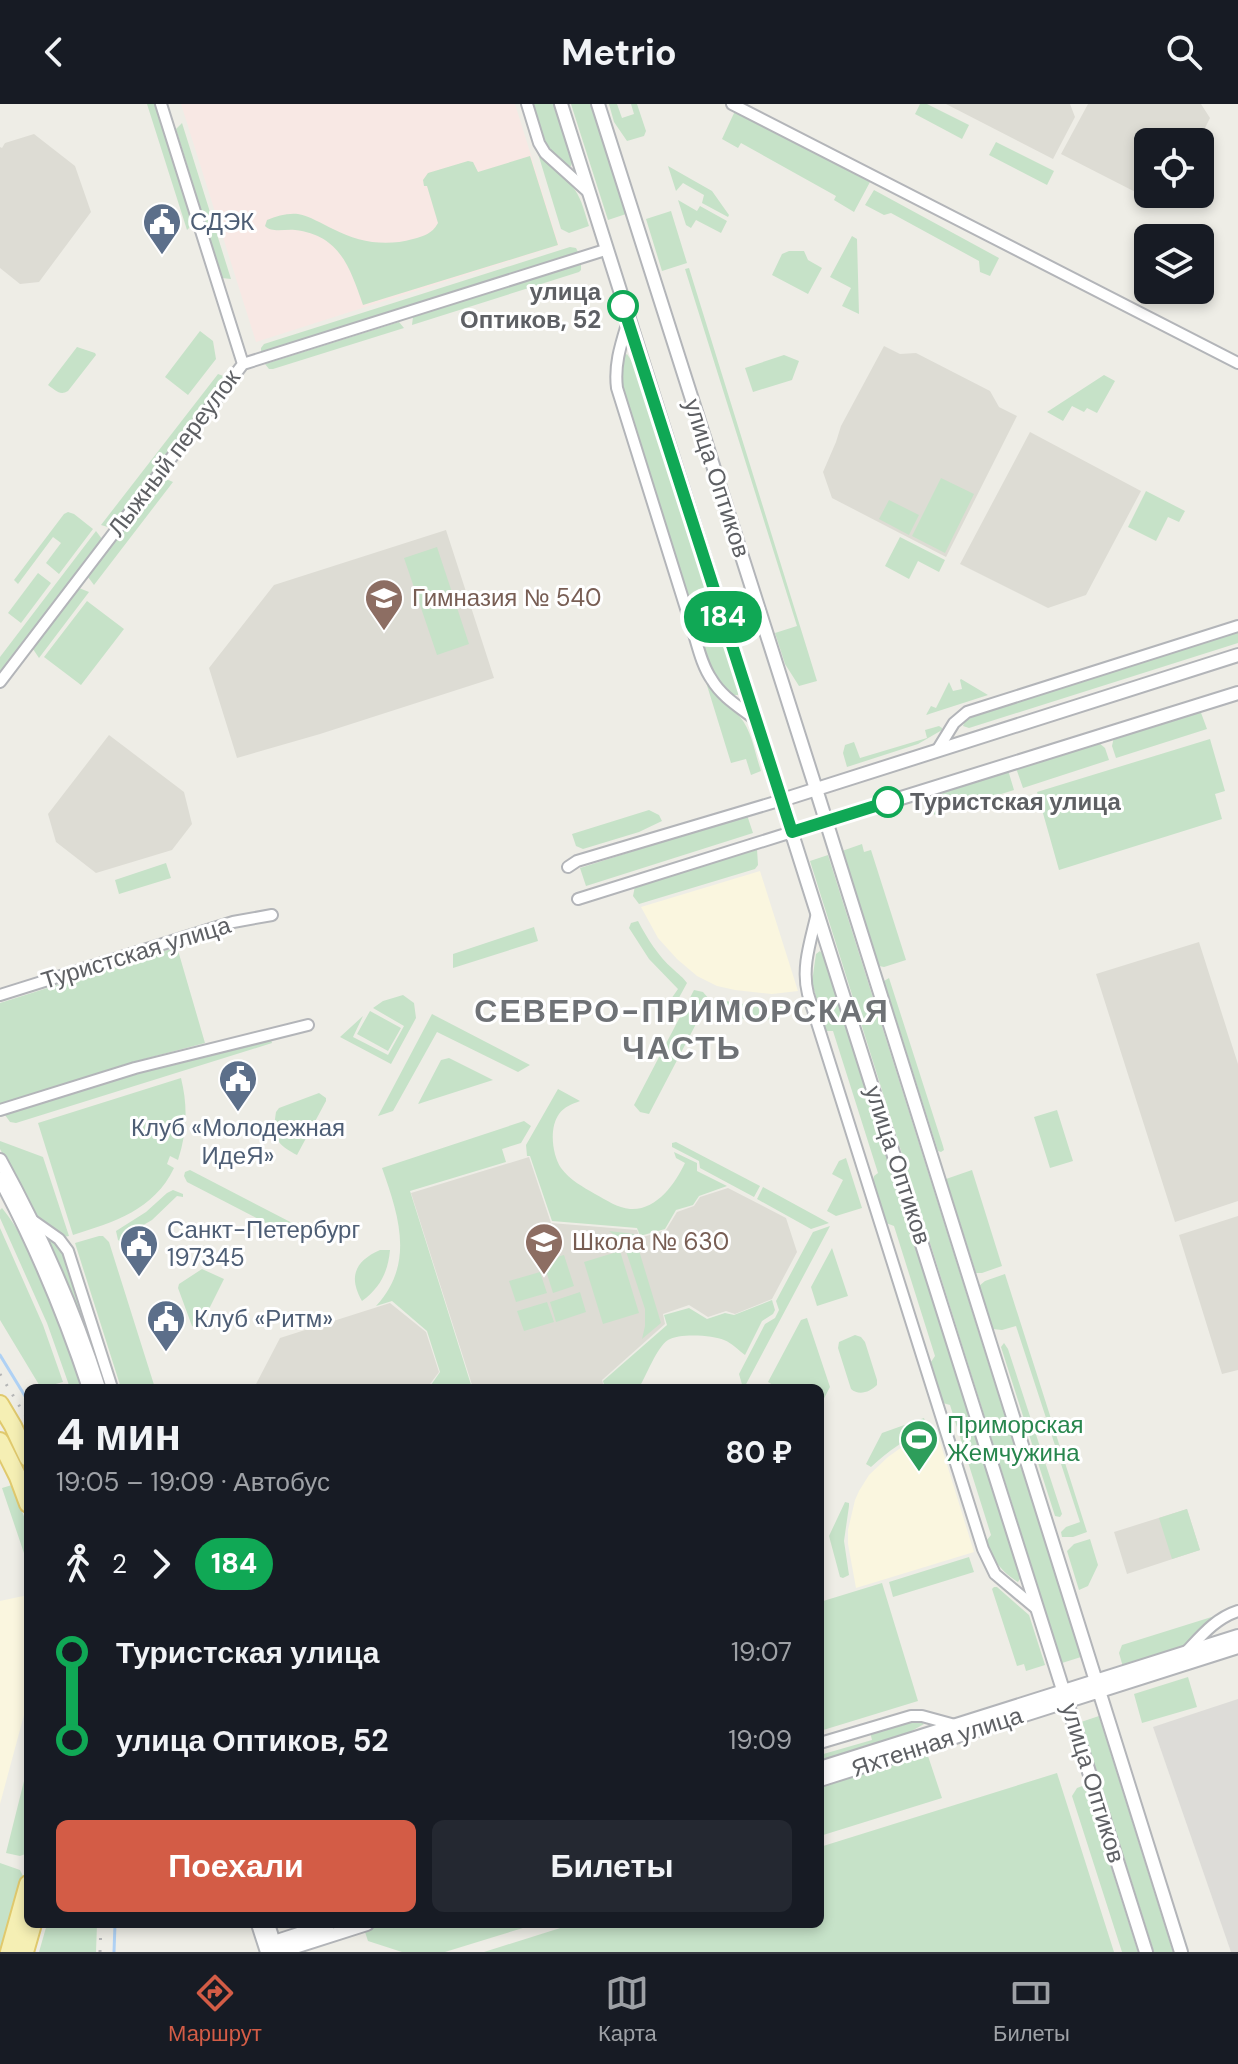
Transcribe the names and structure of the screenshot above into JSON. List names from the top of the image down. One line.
{"streets":{"street":["Лыжный переулок","улица Оптиков","Туристская улица","Яхтенная улица"]},"crossings":[["улица Оптиков","Яхтенная улица"]],"districts":["СЕВЕРО-ПРИМОРСКАЯ ЧАСТЬ"],"places":{"public building":["СДЭК","Клуб «Молодежная ИдеЯ»","Санкт-Петербург 197345","Клуб «Ритм»"],"other":["улица Оптиков, 52","Туристская улица"],"school or university":["Гимназия № 540","Школа № 630"],"sports":["Приморская Жемчужина"]},"lines":["bus line 184"],"page":{"header":"Metrio","on_map":"184","heading":["4 мин","19:05 – 19:09 · Автобус","80 ₽"],"legs":["2","184"],"list":[{"name":"Туристская улица","value":"19:07"},{"name":"улица Оптиков, 52","value":"19:09"}],"buttons":["Поехали","Билеты"],"tabs":["Маршрут","Карта","Билеты"]}}
